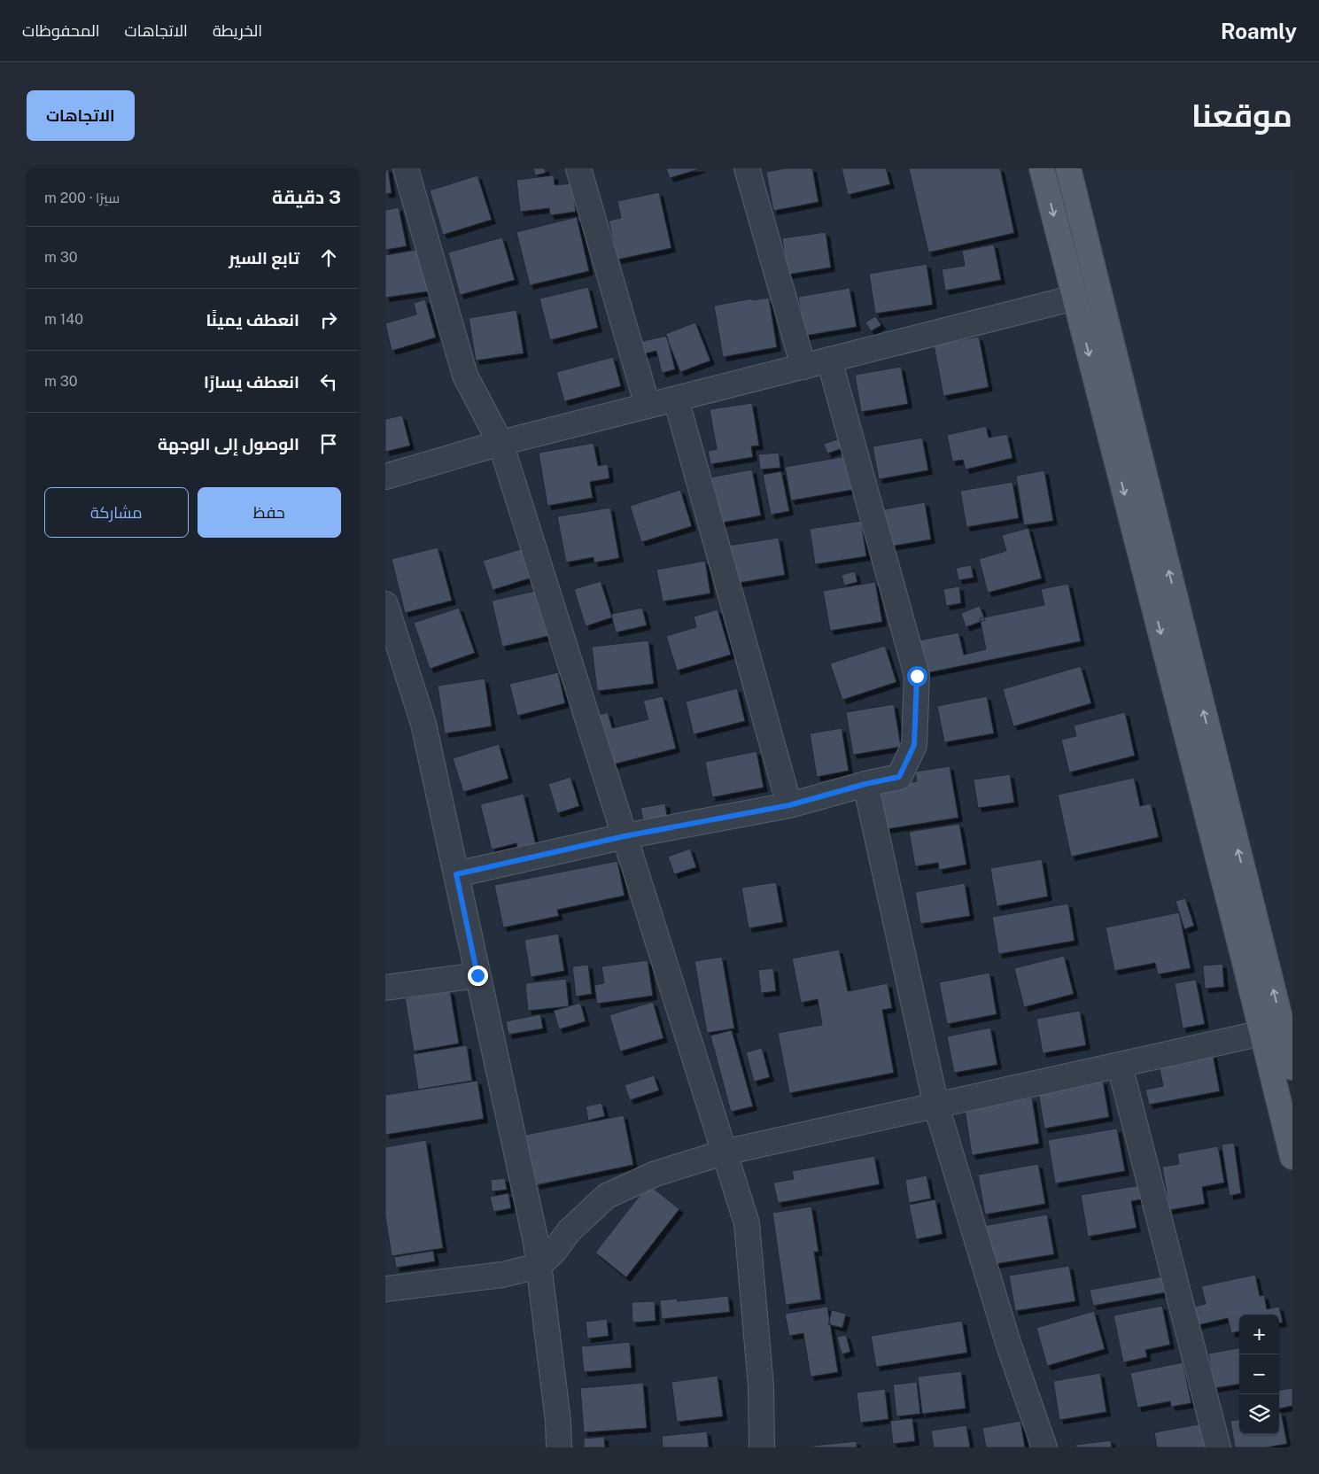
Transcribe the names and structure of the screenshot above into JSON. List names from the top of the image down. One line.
{"page":{"header":"Roamly","nav":["الخريطة","الاتجاهات","المحفوظات"],"title":"موقعنا","buttons":["الاتجاهات",["حفظ","مشاركة"]],"heading":["3 دقيقة","سيرًا · 200 m"],"list":[["تابع السير","30 m"],["انعطف يمينًا","140 m"],["انعطف يسارًا","30 m"],"الوصول إلى الوجهة"],"map_buttons":["+","−"]}}
